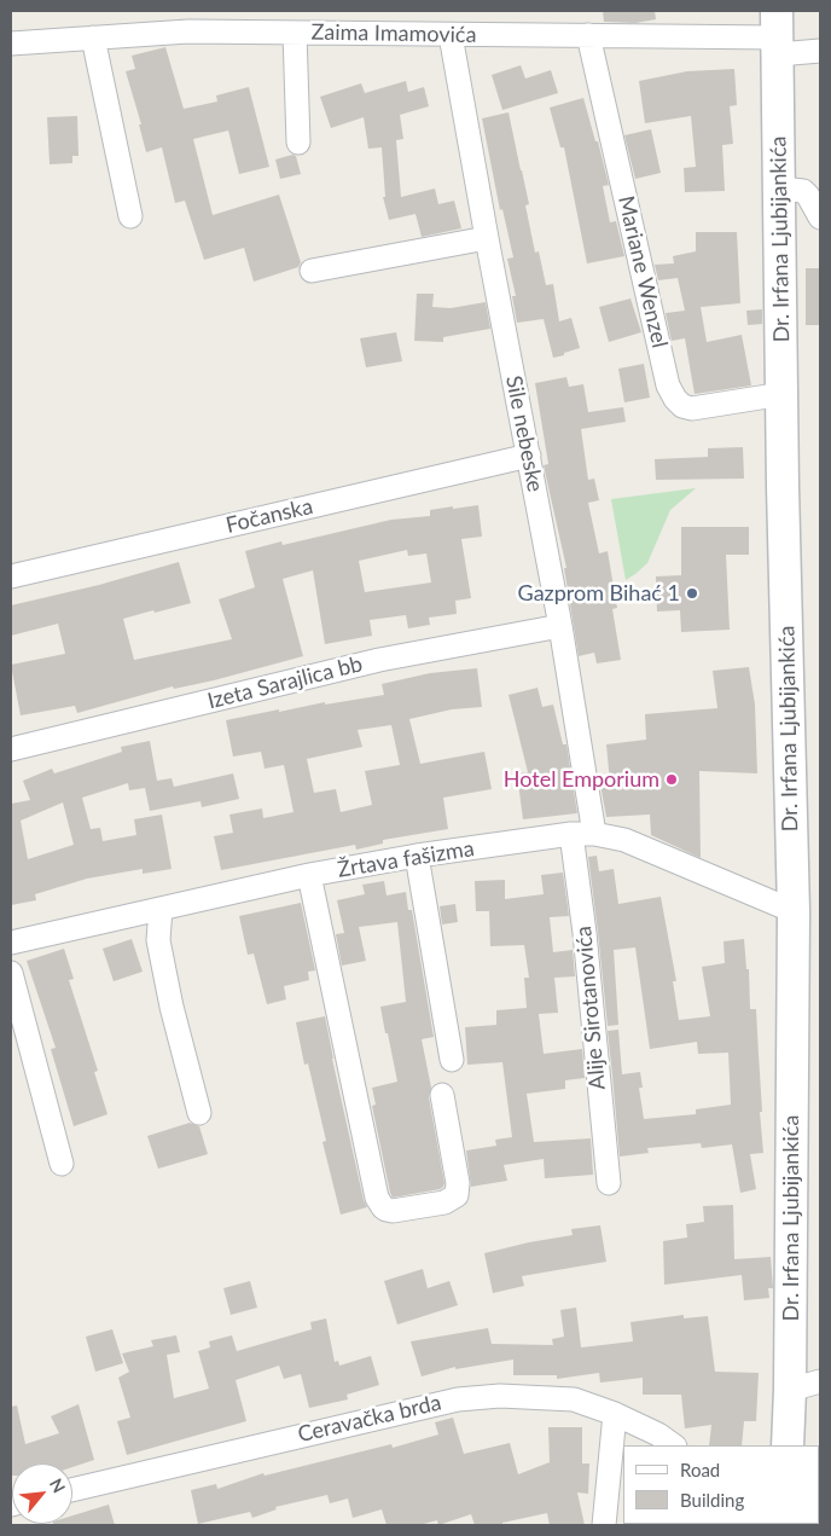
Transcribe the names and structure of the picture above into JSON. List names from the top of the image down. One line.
{"streets":{"main road":["Dr. Irfana Ljubijankića"],"street":["Zaima Imamovića","Mariane Wenzel","Sile nebeske","Fočanska","Izeta Sarajlica bb","Žrtava fašizma","Alije Sirotanovića","Ceravačka brda"]},"crossings":[["Zaima Imamovića","Dr. Irfana Ljubijankića"],["Zaima Imamovića","Mariane Wenzel"],["Zaima Imamovića","Sile nebeske"],["Dr. Irfana Ljubijankića","Mariane Wenzel"],["Dr. Irfana Ljubijankića","Žrtava fašizma"],["Sile nebeske","Fočanska"],["Sile nebeske","Izeta Sarajlica bb"],["Sile nebeske","Žrtava fašizma"],["Sile nebeske","Alije Sirotanovića"],["Žrtava fašizma","Alije Sirotanovića"]],"places":["Gazprom Bihać 1","Hotel Emporium"],"legend":["Road","Building"],"north":"top right"}
